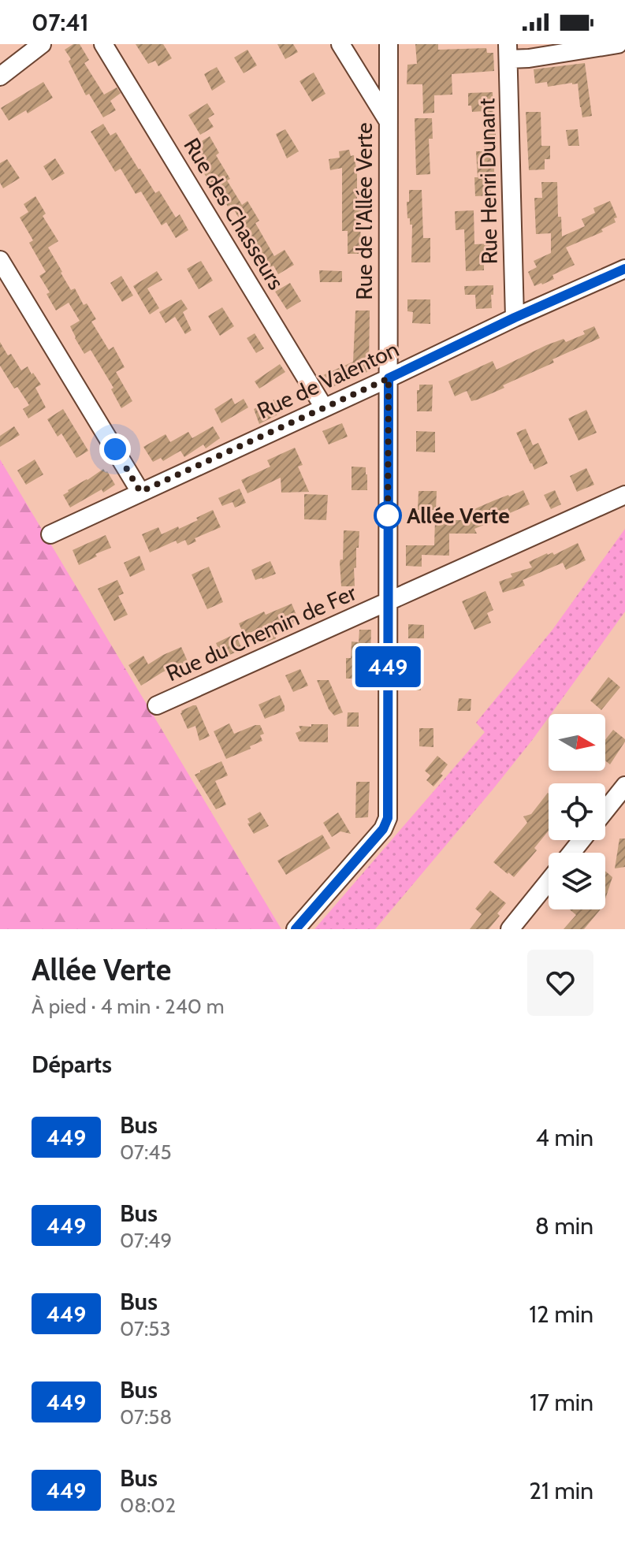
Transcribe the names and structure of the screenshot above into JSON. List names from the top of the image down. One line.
{"streets":{"street":["Rue Henri Dunant","Rue de l'Allée Verte","Rue des Chasseurs","Rue de Valenton","Rue du Chemin de Fer"]},"crossings":[["Rue Henri Dunant","Rue de Valenton"],["Rue de l'Allée Verte","Rue de Valenton"],["Rue des Chasseurs","Rue de Valenton"]],"places":["Allée Verte"],"lines":["bus line 449"],"north":"right","page":{"status":"07:41","on_map":"449","heading":[["Allée Verte","À pied · 4 min · 240 m"],"Départs"],"list":[{"mark":"449","name":"Bus","note":"07:45","value":"4 min"},{"mark":"449","name":"Bus","note":"07:49","value":"8 min"},{"mark":"449","name":"Bus","note":"07:53","value":"12 min"},{"mark":"449","name":"Bus","note":"07:58","value":"17 min"},{"mark":"449","name":"Bus","note":"08:02","value":"21 min"}]}}
